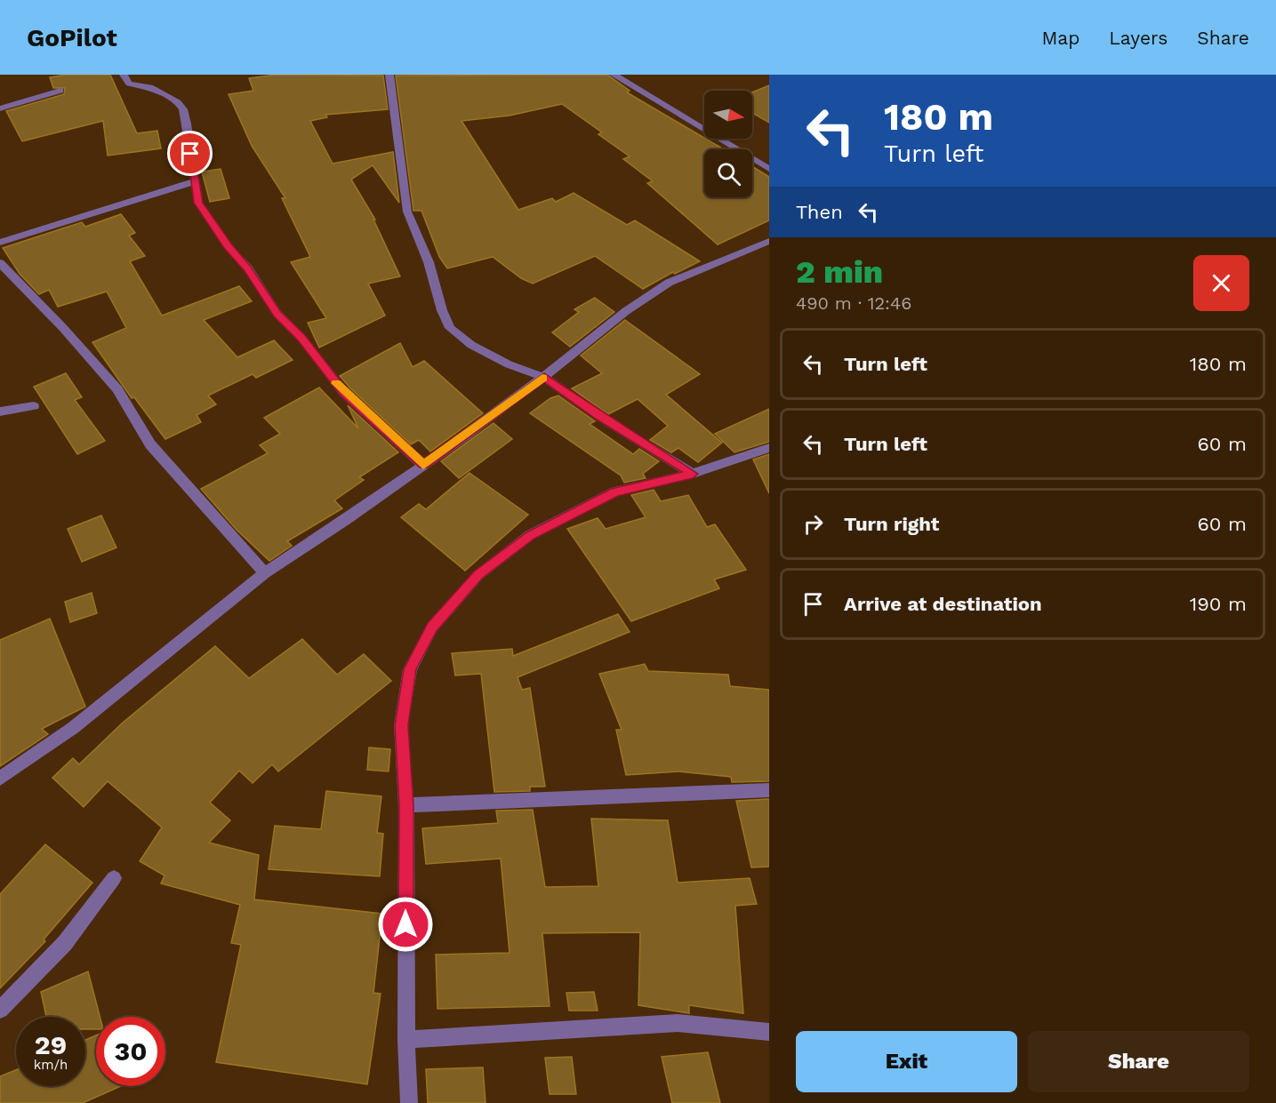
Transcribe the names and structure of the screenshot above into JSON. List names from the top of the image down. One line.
{"north":"right","page":{"header":"GoPilot","nav":["Map","Layers","Share"],"turn":["180 m","Turn left"],"then":"Then","heading":["2 min","490 m · 12:46"],"list":[{"name":"Turn left","value":"180 m"},{"name":"Turn left","value":"60 m"},{"name":"Turn right","value":"60 m"},{"name":"Arrive at destination","value":"190 m"}],"speed":"29 km/h","limit":"30","buttons":["Exit","Share"]}}
